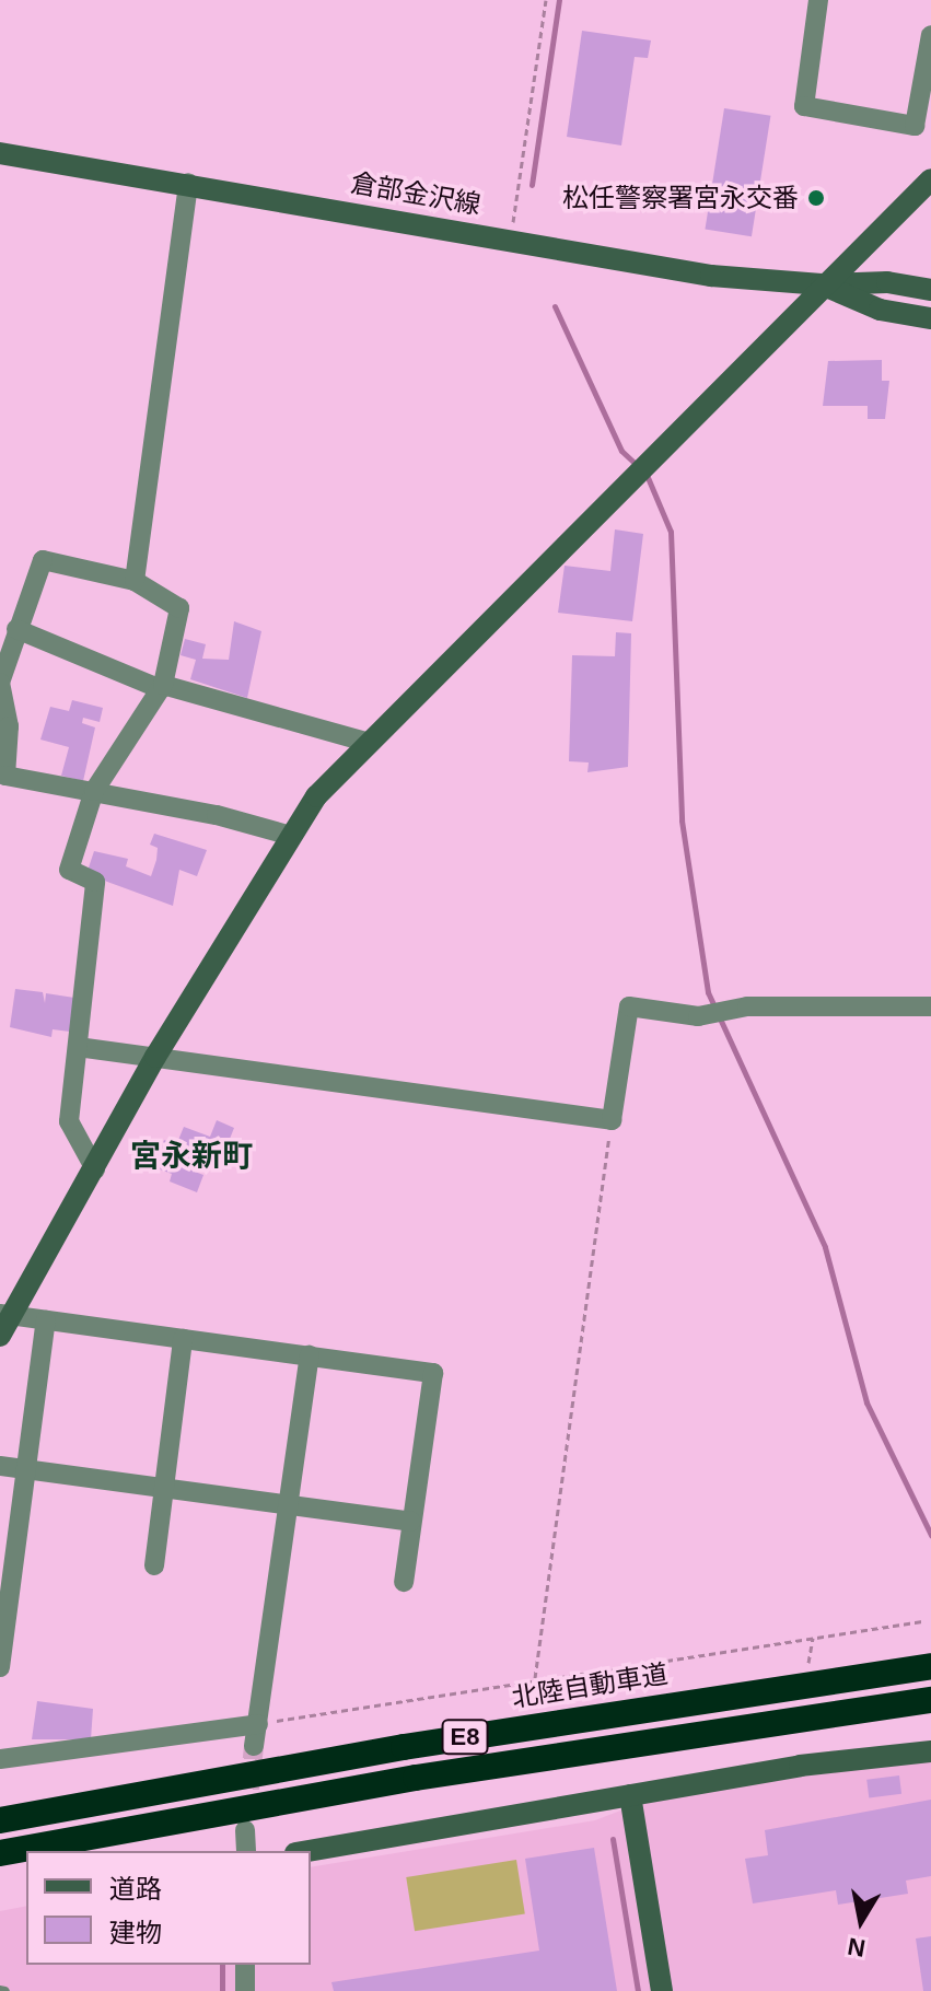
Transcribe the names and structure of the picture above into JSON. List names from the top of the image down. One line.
{"streets":{"highway":["北陸自動車道","E8"],"street":["倉部金沢線"]},"districts":["宮永新町"],"places":["松任警察署宮永交番"],"legend":["道路","建物"],"north":"bottom"}
